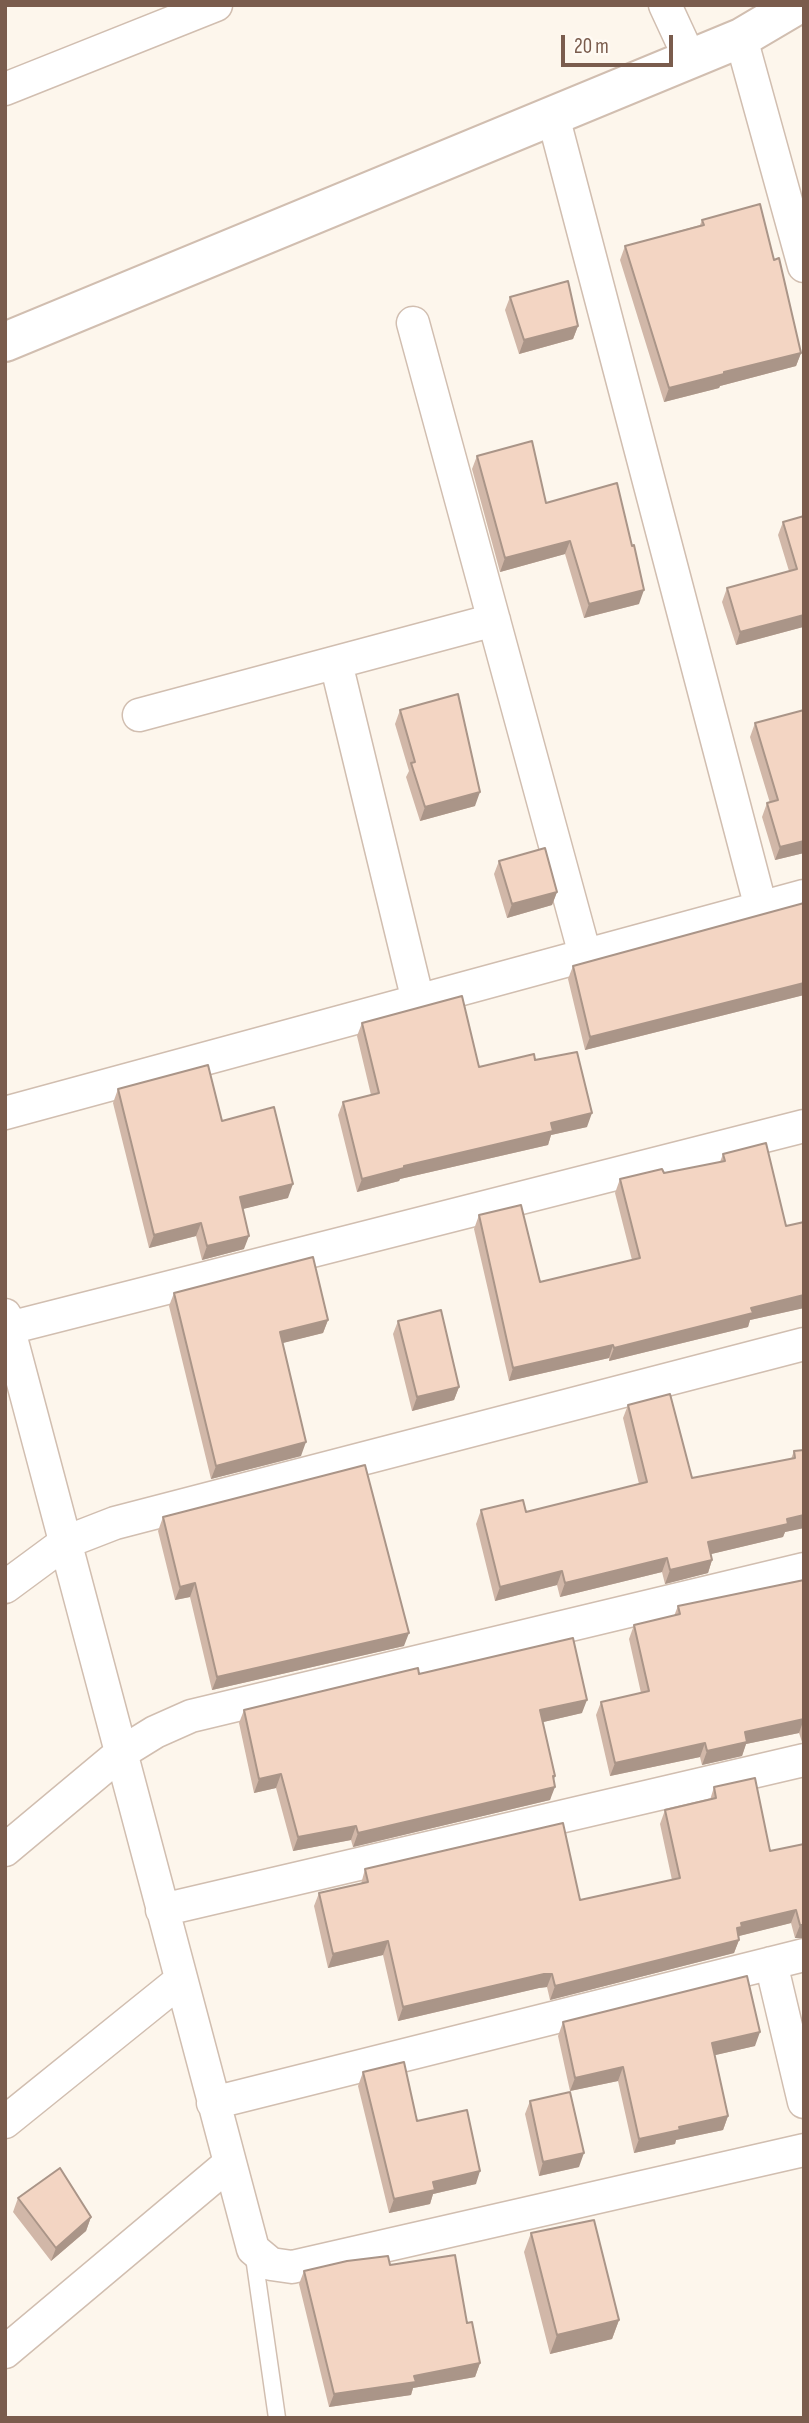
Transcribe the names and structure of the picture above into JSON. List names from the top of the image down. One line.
{"scale_bar":"20 m"}
